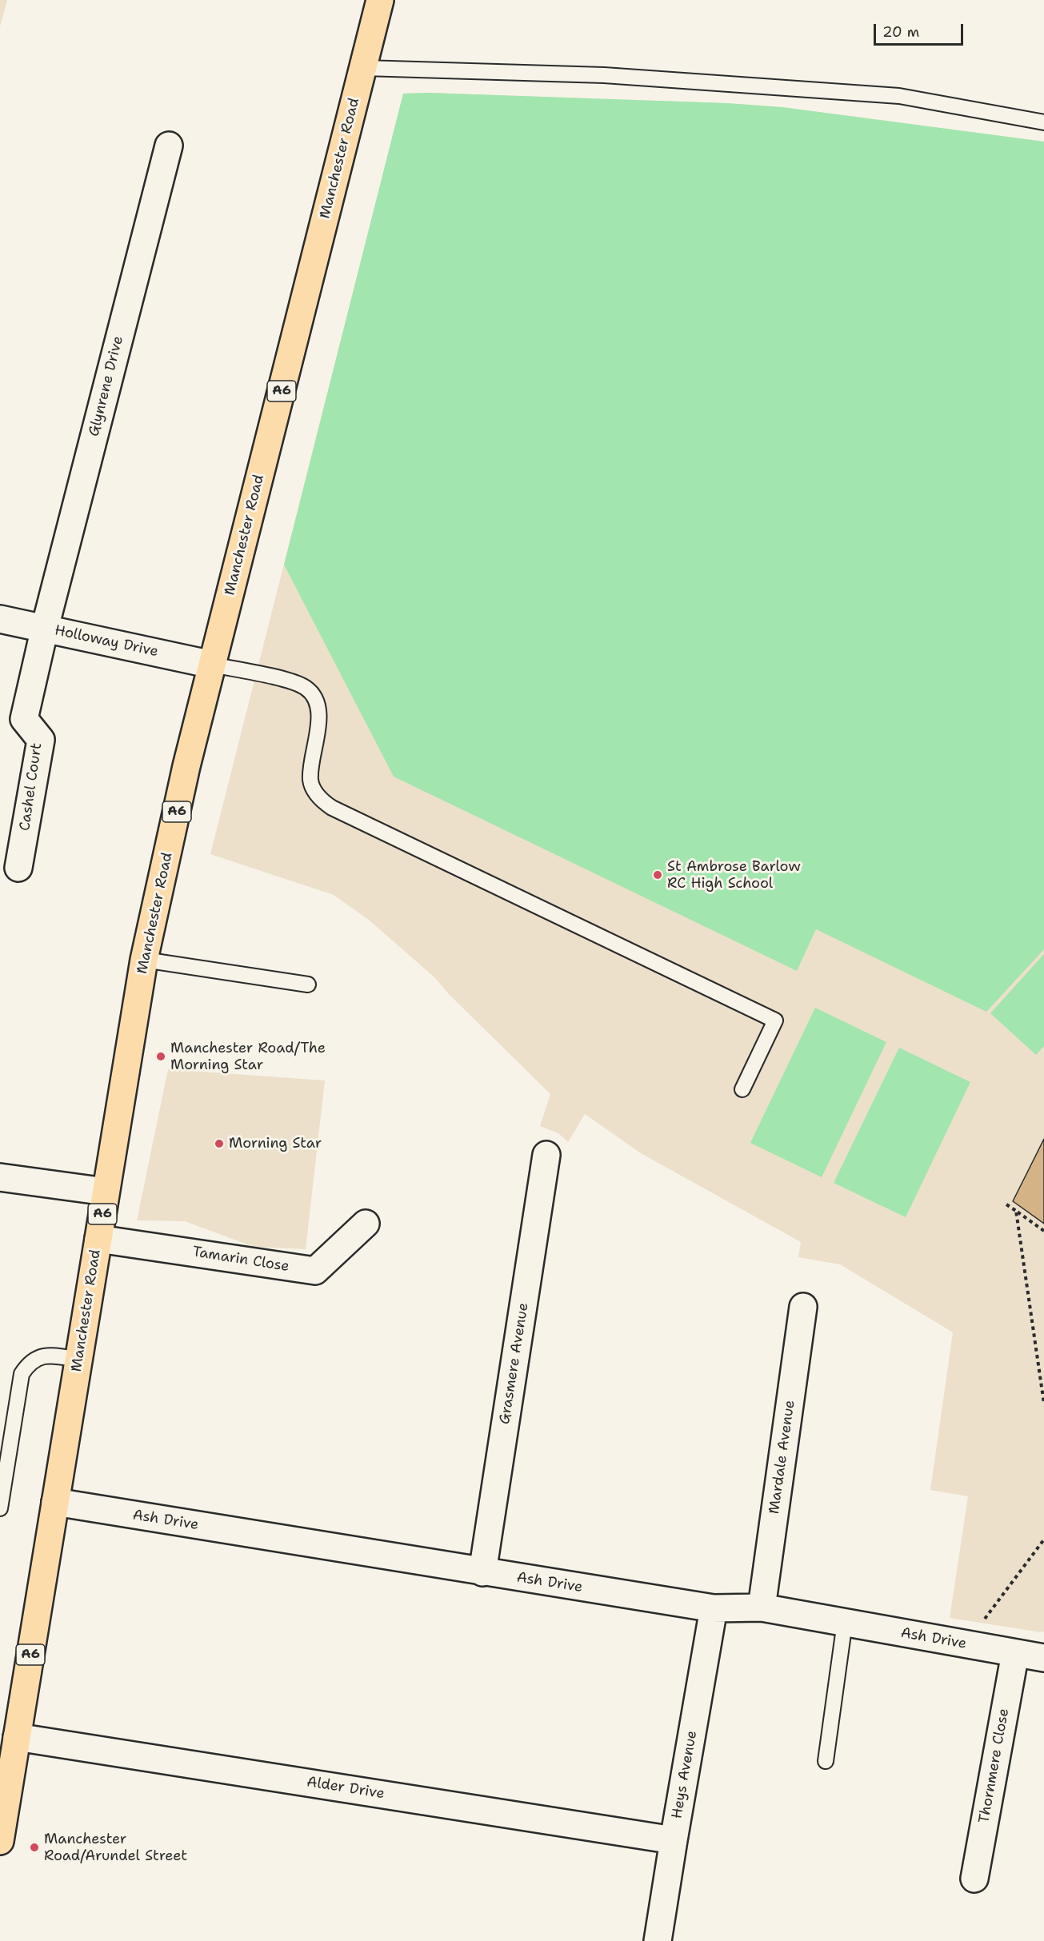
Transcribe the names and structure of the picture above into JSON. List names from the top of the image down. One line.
{"streets":{"main road":["Manchester Road","A6"],"street":["Glynrene Drive","Holloway Drive","Cashel Court","Tamarin Close","Grasmere Avenue","Mardale Avenue","Ash Drive","Thornmere Close","Heys Avenue","Alder Drive"]},"crossings":[["Manchester Road","Holloway Drive"],["Manchester Road","Tamarin Close"],["Manchester Road","Ash Drive"],["Manchester Road","Alder Drive"],["Glynrene Drive","Holloway Drive"],["Glynrene Drive","Cashel Court"],["Holloway Drive","Cashel Court"],["Grasmere Avenue","Ash Drive"],["Mardale Avenue","Ash Drive"],["Ash Drive","Thornmere Close"],["Ash Drive","Heys Avenue"],["Heys Avenue","Alder Drive"]],"places":["St Ambrose Barlow RC High School","Manchester Road/The Morning Star","Morning Star","Manchester Road/Arundel Street"],"scale_bar":"20 m"}
